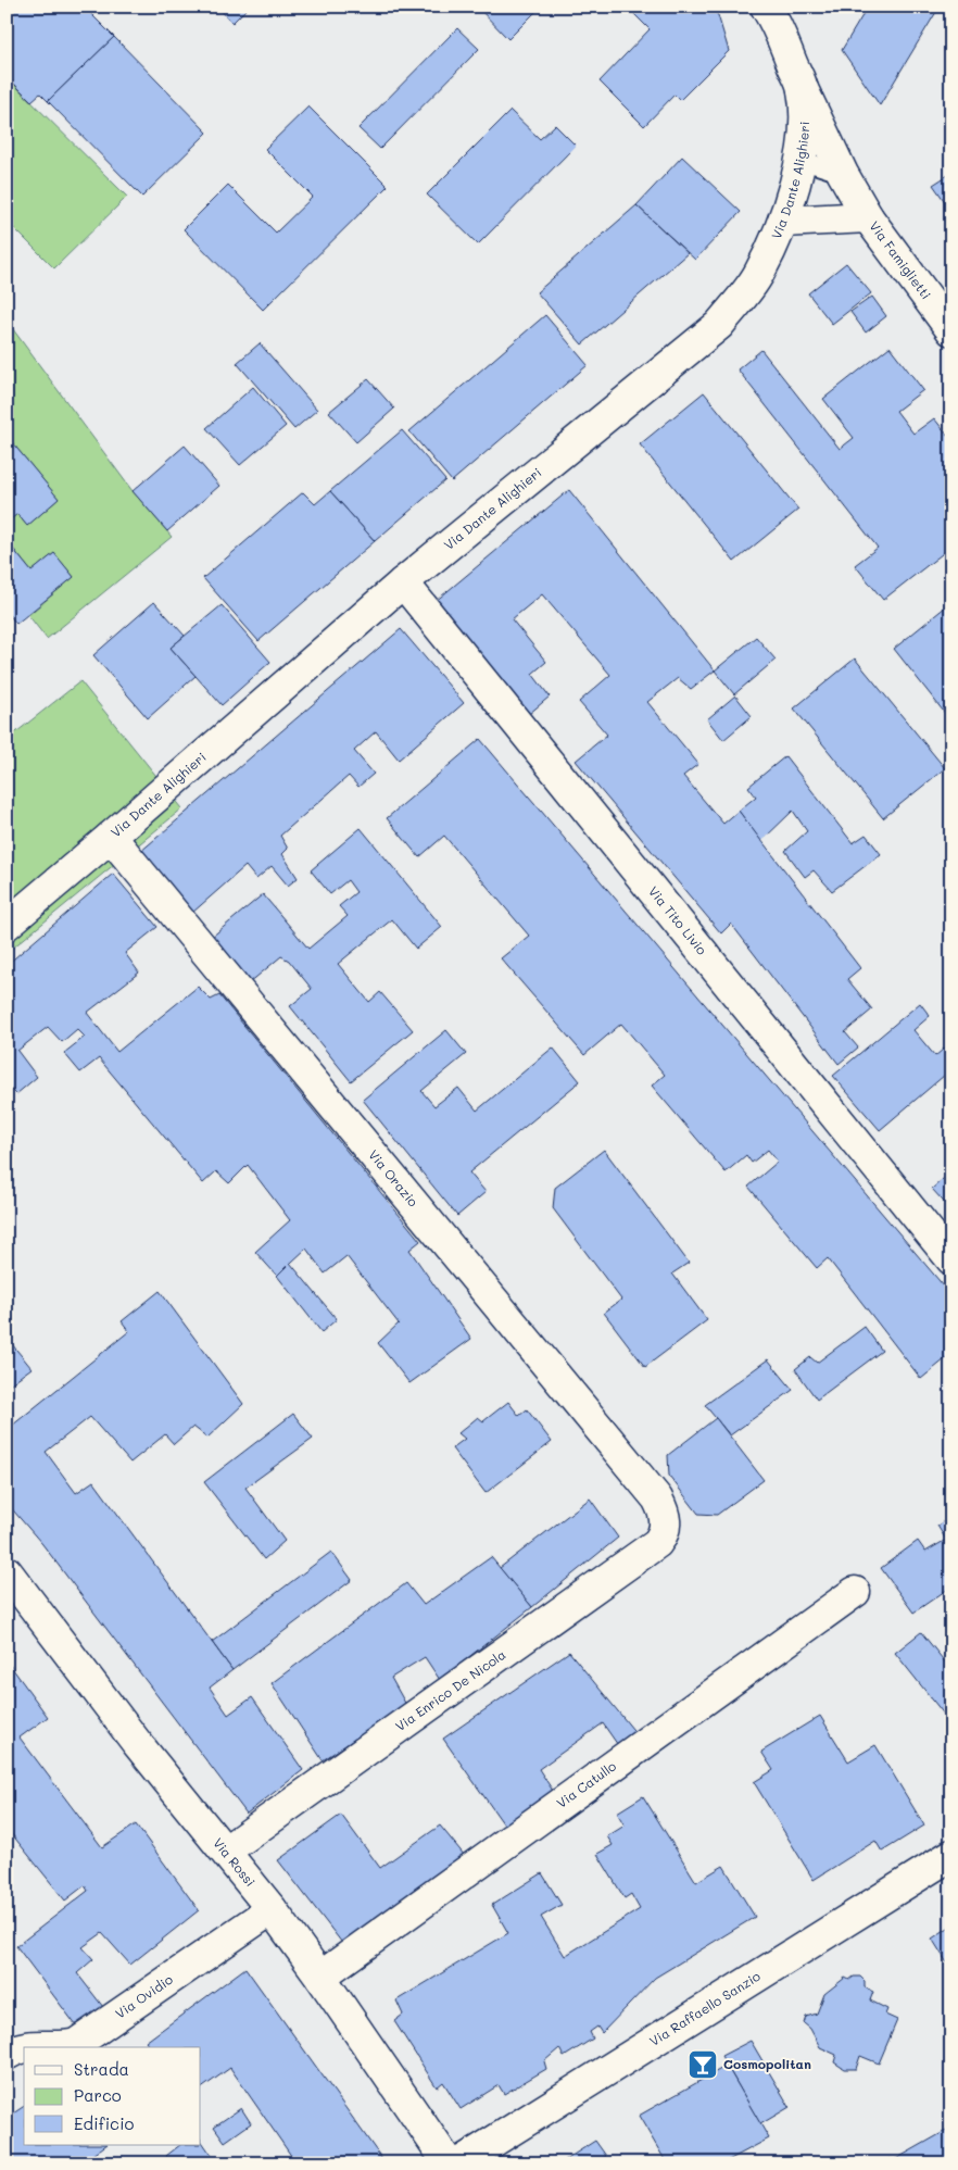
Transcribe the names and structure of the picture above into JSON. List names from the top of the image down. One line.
{"streets":{"street":["Via Dante Alighieri","Via Famiglietti","Via Tito Livio","Via Orazio","Via Enrico De Nicola","Via Catullo","Via Rossi","Via Ovidio","Via Raffaello Sanzio"]},"crossings":[["Via Dante Alighieri","Via Famiglietti"],["Via Dante Alighieri","Via Tito Livio"],["Via Dante Alighieri","Via Orazio"],["Via Orazio","Via Enrico De Nicola"],["Via Enrico De Nicola","Via Rossi"],["Via Catullo","Via Rossi"],["Via Rossi","Via Ovidio"]],"places":{"bar":["Cosmopolitan"]},"legend":["Strada","Parco","Edificio"]}
